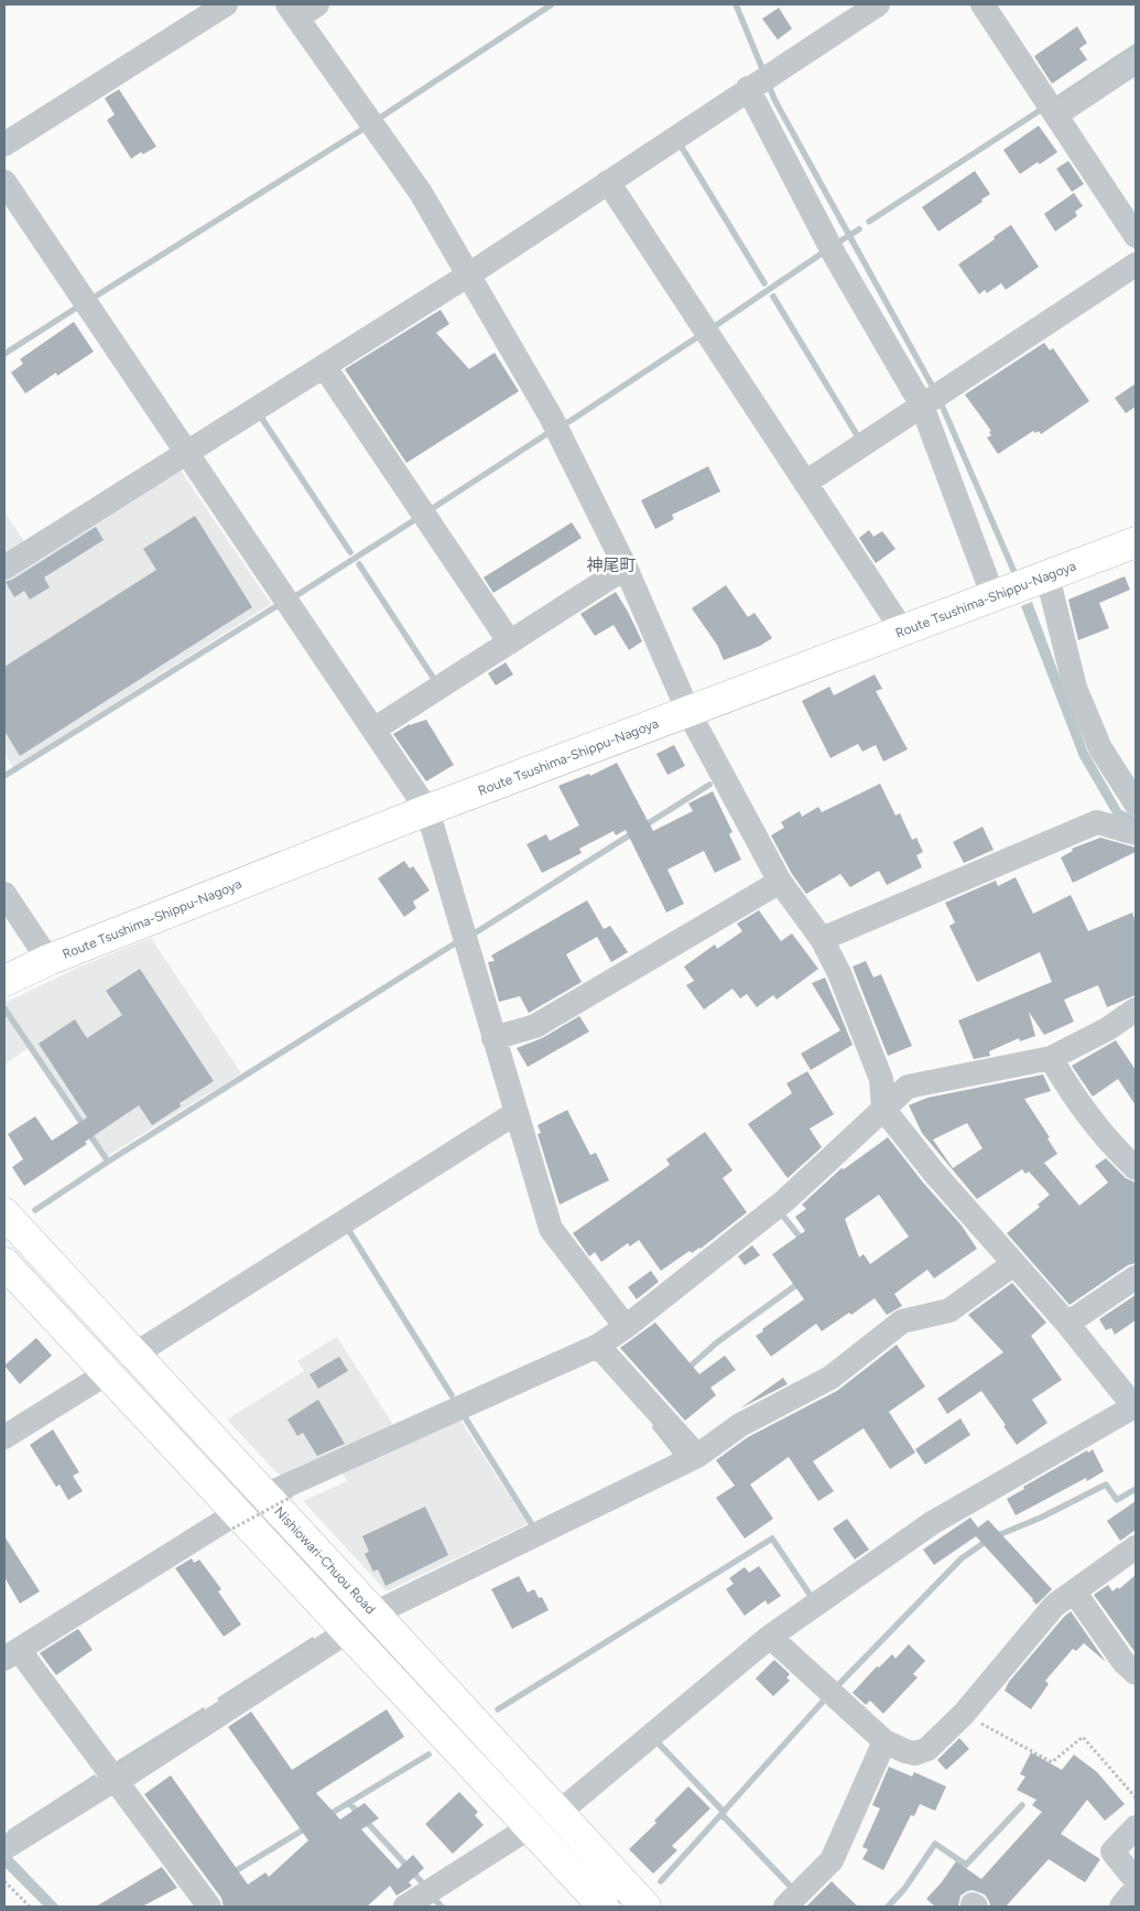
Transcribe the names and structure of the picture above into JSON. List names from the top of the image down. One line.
{"streets":{"main road":["Route Tsushima-Shippu-Nagoya","Nishiowari-Chuou Road"]},"districts":["神尾町"]}
